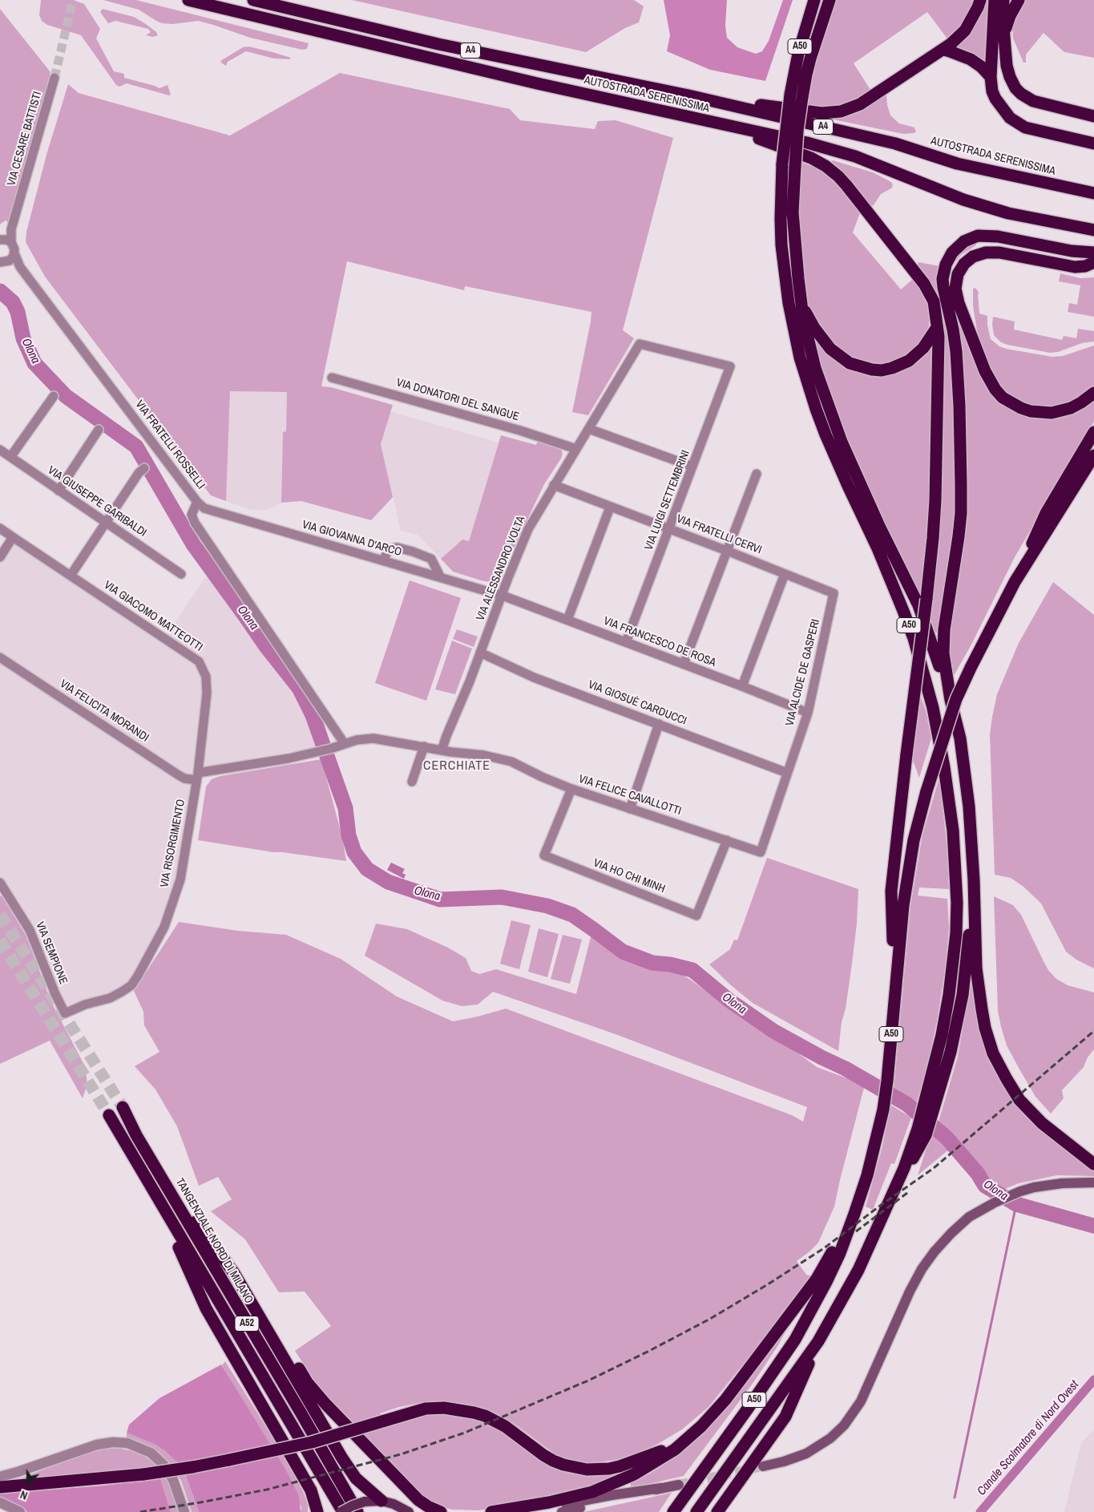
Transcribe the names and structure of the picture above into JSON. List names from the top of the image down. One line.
{"streets":{"highway":["A50","A4","AUTOSTRADA SERENISSIMA","TANGENZIALE NORD DI MILANO","A52"],"street":["VIA CESARE BATTISTI","VIA DONATORI DEL SANGUE","VIA FRATELLI ROSSELLI","VIA LUIGI SETTEMBRINI","VIA GIUSEPPE GARIBALDI","VIA FRATELLI CERVI","VIA GIOVANNA D'ARCO","VIA ALESSANDRO VOLTA","VIA GIACOMO MATTEOTTI","VIA FRANCESCO DE ROSA","VIA ALCIDE DE GASPERI","VIA GIOSUÈ CARDUCCI","VIA FELICITA MORANDI","VIA FELICE CAVALLOTTI","VIA RISORGIMENTO","VIA HO CHI MINH","VIA SEMPIONE"]},"crossings":[["VIA CESARE BATTISTI","VIA FRATELLI ROSSELLI"],["VIA DONATORI DEL SANGUE","VIA ALESSANDRO VOLTA"],["VIA FRATELLI ROSSELLI","VIA GIOVANNA D'ARCO"],["VIA FRATELLI ROSSELLI","VIA FELICE CAVALLOTTI"],["VIA LUIGI SETTEMBRINI","VIA FRATELLI CERVI"],["VIA LUIGI SETTEMBRINI","VIA ALESSANDRO VOLTA"],["VIA LUIGI SETTEMBRINI","VIA FRANCESCO DE ROSA"],["VIA FRATELLI CERVI","VIA ALESSANDRO VOLTA"],["VIA FRATELLI CERVI","VIA ALCIDE DE GASPERI"],["VIA GIOVANNA D'ARCO","VIA ALESSANDRO VOLTA"],["VIA GIOVANNA D'ARCO","VIA FRANCESCO DE ROSA"],["VIA ALESSANDRO VOLTA","VIA FRANCESCO DE ROSA"],["VIA ALESSANDRO VOLTA","VIA GIOSUÈ CARDUCCI"],["VIA ALESSANDRO VOLTA","VIA FELICE CAVALLOTTI"],["VIA GIACOMO MATTEOTTI","VIA FELICITA MORANDI"],["VIA GIACOMO MATTEOTTI","VIA RISORGIMENTO"],["VIA FRANCESCO DE ROSA","VIA ALCIDE DE GASPERI"],["VIA ALCIDE DE GASPERI","VIA GIOSUÈ CARDUCCI"],["VIA ALCIDE DE GASPERI","VIA FELICE CAVALLOTTI"],["VIA FELICITA MORANDI","VIA RISORGIMENTO"],["VIA FELICE CAVALLOTTI","VIA HO CHI MINH"],["VIA RISORGIMENTO","VIA SEMPIONE"]],"districts":["CERCHIATE"],"water":["Olona","Canale Scolmatore di Nord Ovest"],"north":"bottom"}
